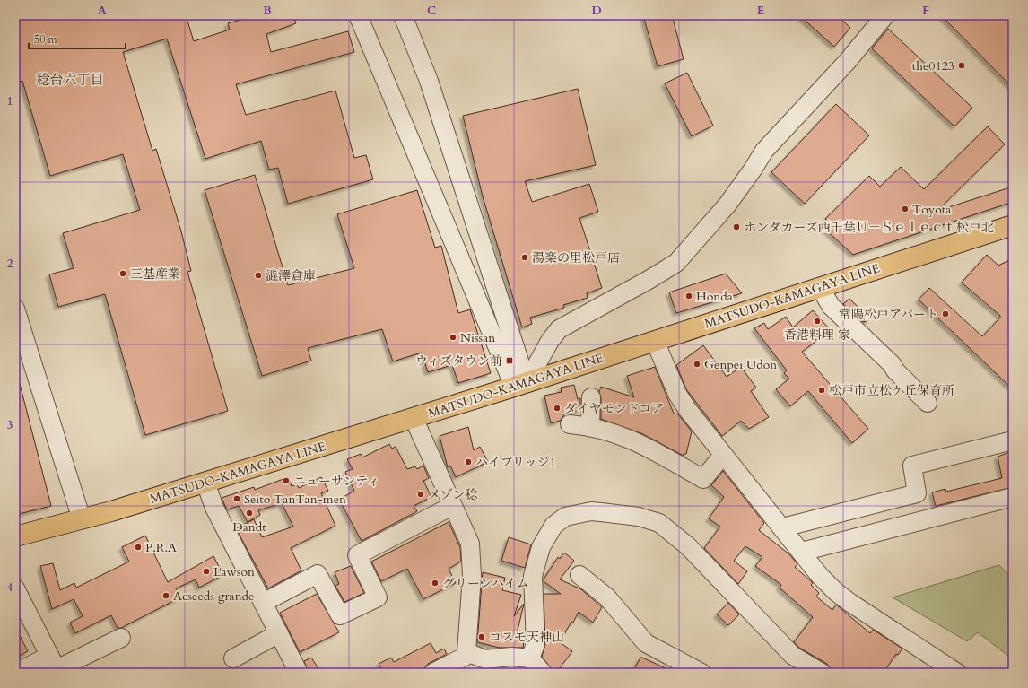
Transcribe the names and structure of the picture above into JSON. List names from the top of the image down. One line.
{"streets":{"main road":["MATSUDO-KAMAGAYA LINE"]},"districts":["稔台六丁目"],"places":{"other":["the0123","Toyota","ホンダカーズ西千葉Ｕ－Ｓｅｌｅｃｔ松戸北","湯楽の里松戸店","三基産業","澁澤倉庫","Honda","常陽松戸アパート","香港料理 家","Nissan","Genpei Udon","松戸市立松ケ丘保育所","ダイヤモンドコア","ハイブリッジ1","ニューサンティ","メゾン稔","Seito TanTan-men","Dandt","P.R.A","Lawson","グリーンハイム","Acseeds grande","コスモ天神山"],"transit":["ウィズタウン前"]},"scale_bar":"50 m","grid":{"columns":["A","B","C","D","E","F"],"rows":["1","2","3","4"]}}
